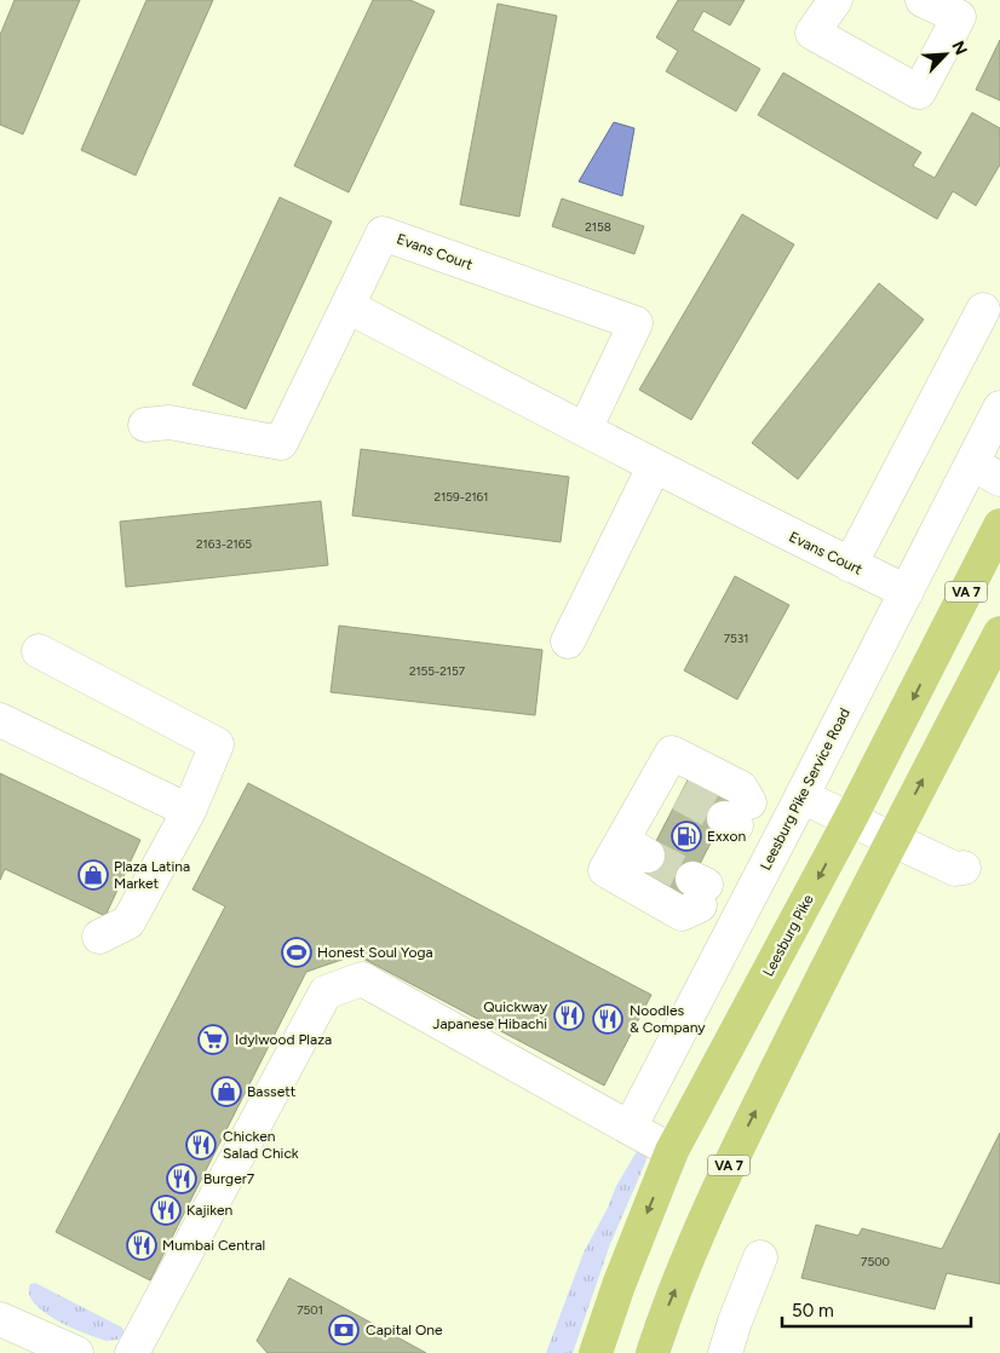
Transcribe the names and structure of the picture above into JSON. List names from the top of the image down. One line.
{"streets":{"main road":["VA 7","Leesburg Pike"],"street":["Evans Court","Leesburg Pike Service Road"]},"crossings":[["Evans Court","Leesburg Pike Service Road"]],"places":{"fuel station":["Exxon"],"shop":["Plaza Latina Market","Bassett"],"sports":["Honest Soul Yoga"],"restaurant":["Quickway Japanese Hibachi","Noodles & Company","Chicken Salad Chick","Burger7","Kajiken","Mumbai Central"],"supermarket":["Idylwood Plaza"],"bank":["Capital One"]},"house_numbers":["2158","2159-2161","2163-2165","7531","2155-2157","7500","7501"],"scale_bar":"50 m","north":"top right"}
